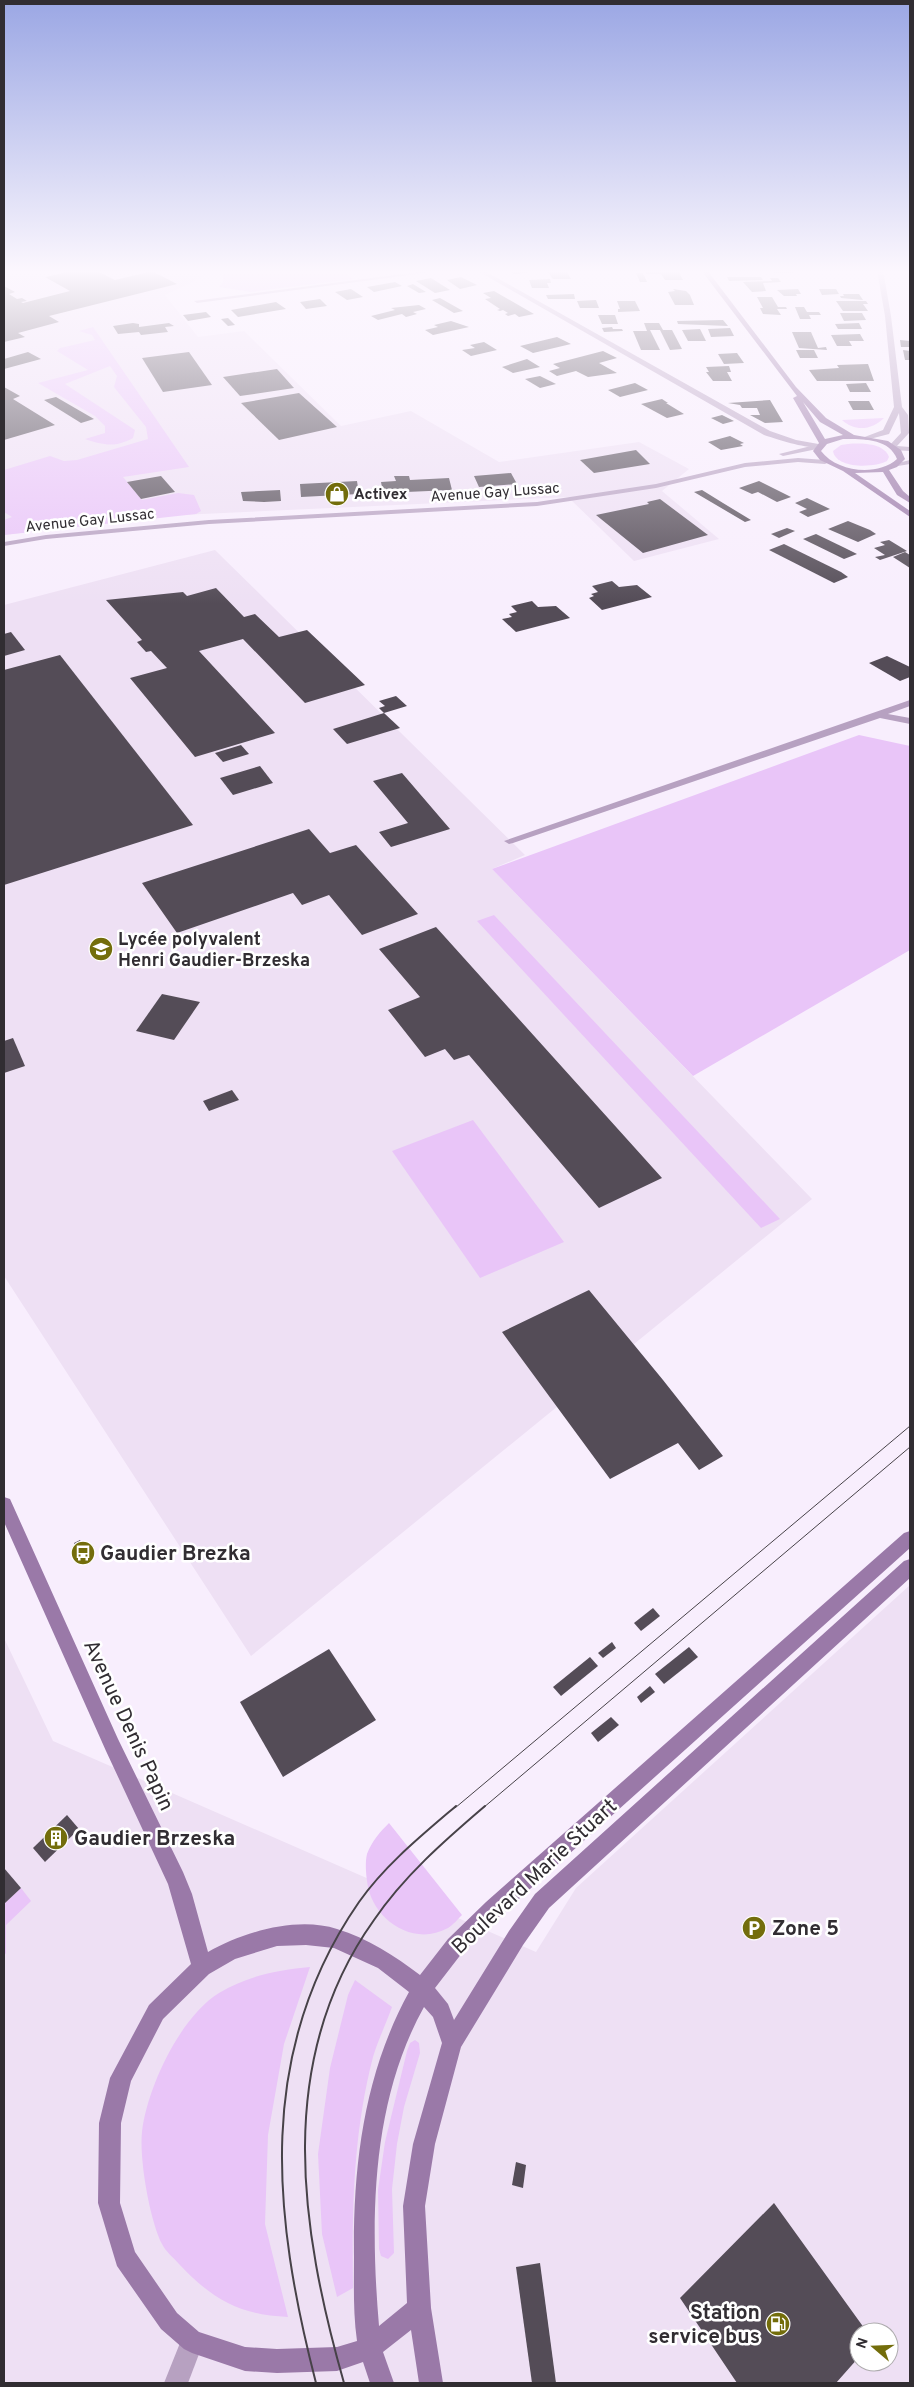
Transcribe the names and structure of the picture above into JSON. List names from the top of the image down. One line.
{"streets":{"main road":["Avenue Denis Papin","Boulevard Marie Stuart"],"street":["Avenue Gay Lussac"]},"places":{"shop":["Activex"],"school or university":["Lycée polyvalent Henri Gaudier-Brzeska"],"bus stop":["Gaudier Brezka"],"building":["Gaudier Brzeska"],"parking":["Zone 5"],"fuel station":["Station service bus"]},"north":"left"}
